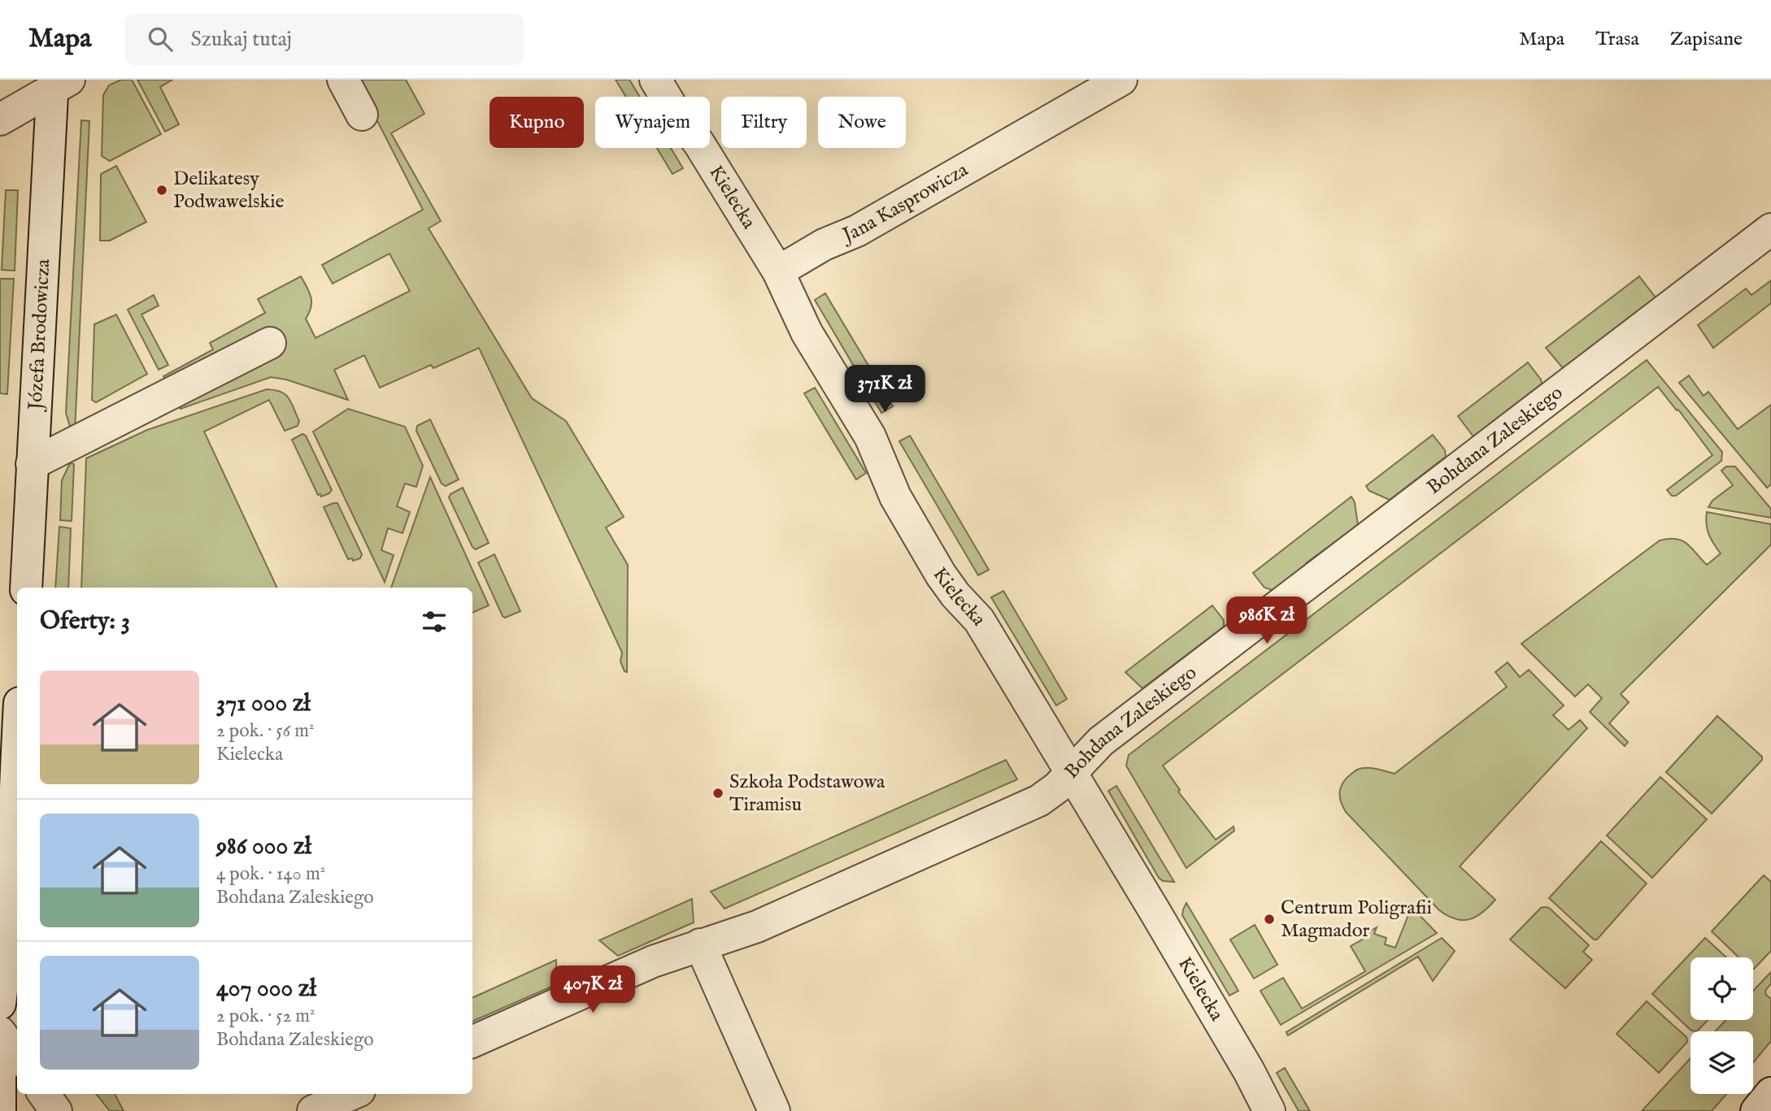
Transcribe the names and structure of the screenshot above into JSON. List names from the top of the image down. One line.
{"streets":{"street":["Kielecka","Jana Kasprowicza","Józefa Brodowicza","Bohdana Zaleskiego"]},"crossings":[["Kielecka","Jana Kasprowicza"],["Kielecka","Bohdana Zaleskiego"]],"places":["Delikatesy Podwawelskie","Szkoła Podstawowa Tiramisu","Centrum Poligrafii Magmador"],"page":{"header":"Mapa","search":"Szukaj tutaj","nav":["Mapa","Trasa","Zapisane"],"chip":["Kupno","Wynajem","Filtry","Nowe"],"price":["371K zł","986K zł","407K zł"],"heading":"Oferty: 3","list":[{"name":"371 000 zł","note":"2 pok. · 56 m² · Kielecka"},{"name":"986 000 zł","note":"4 pok. · 140 m² · Bohdana Zaleskiego"},{"name":"407 000 zł","note":"2 pok. · 52 m² · Bohdana Zaleskiego"}]}}
